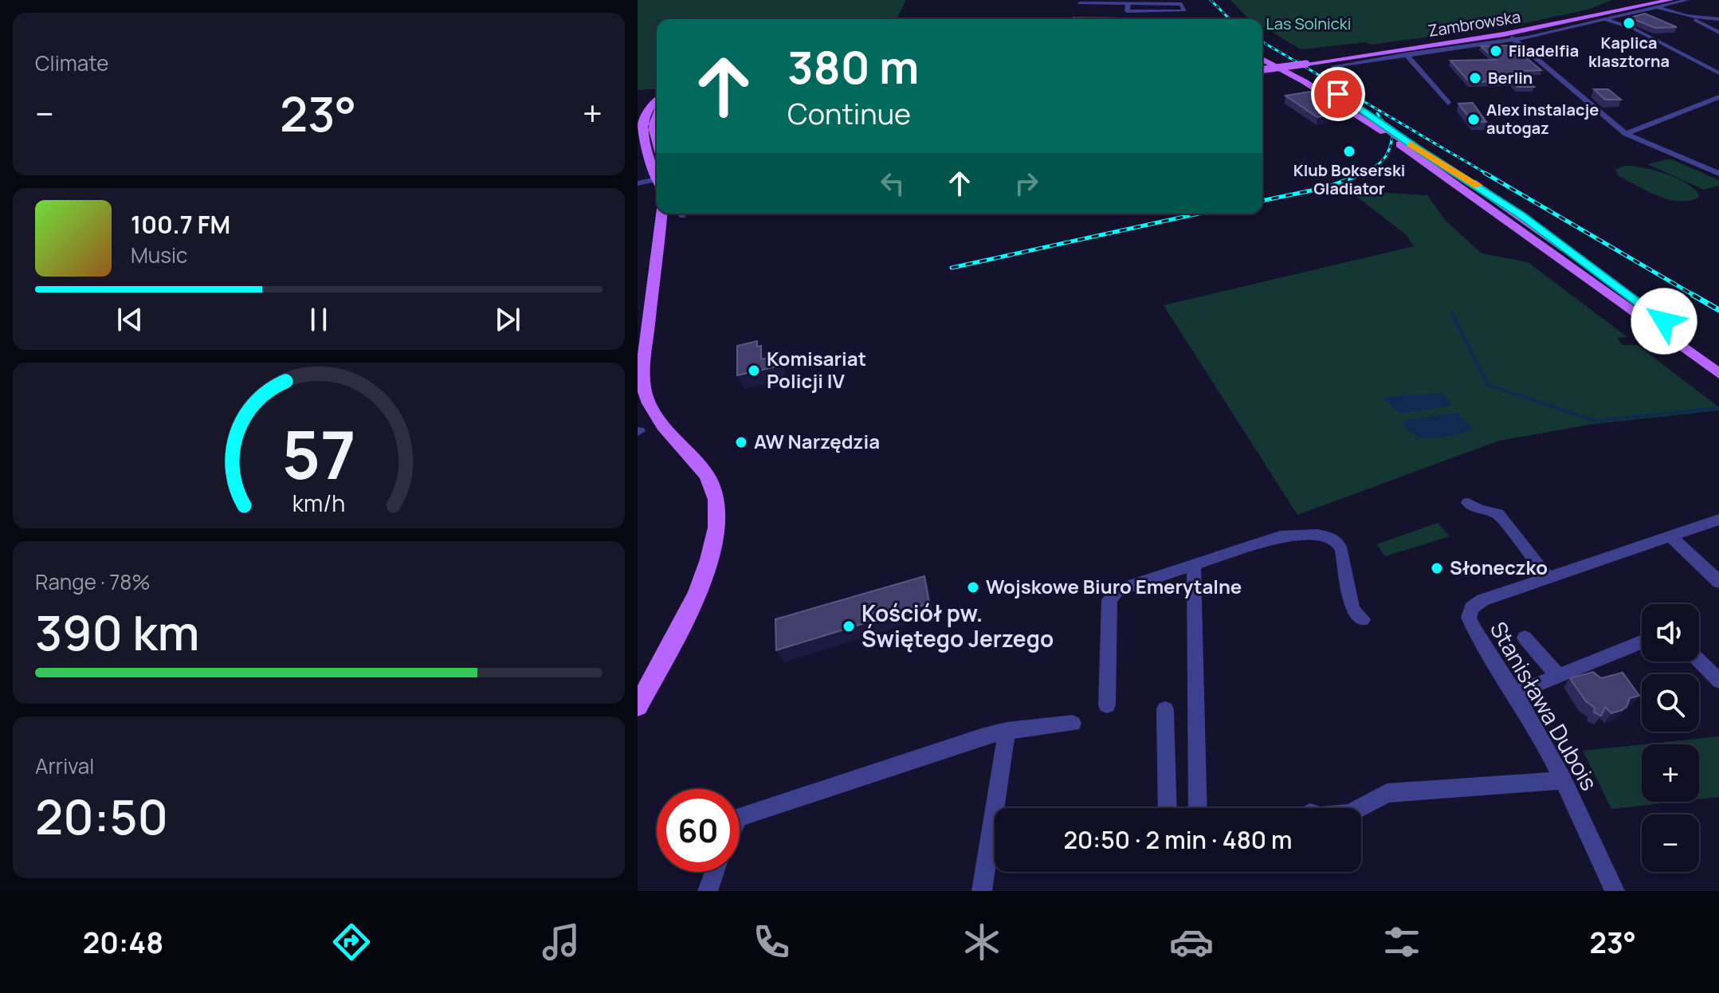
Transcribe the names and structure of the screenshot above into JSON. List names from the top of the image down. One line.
{"streets":{"main road":["Zambrowska"],"street":["Stanisława Dubois"]},"parks":["Las Solnicki"],"places":["Kaplica klasztorna","Filadelfia","Berlin","Alex instalacje autogaz","Klub Bokserski Gladiator","Komisariat Policji IV","AW Narzędzia","Słoneczko","Wojskowe Biuro Emerytalne","Kościół pw. Świętego Jerzego"],"page":{"tile":["Climate",["Range · 78%","390 km"],["Arrival","20:50"]],"turn":["380 m","Continue"],"heat":["−","23°","+"],"song":["100.7 FM","Music"],"map_buttons":["+","−"],"limit":"60","trip":"20:50 · 2 min · 480 m","tabs":["20:48","23°"],"gauge":["57","km/h"]}}
